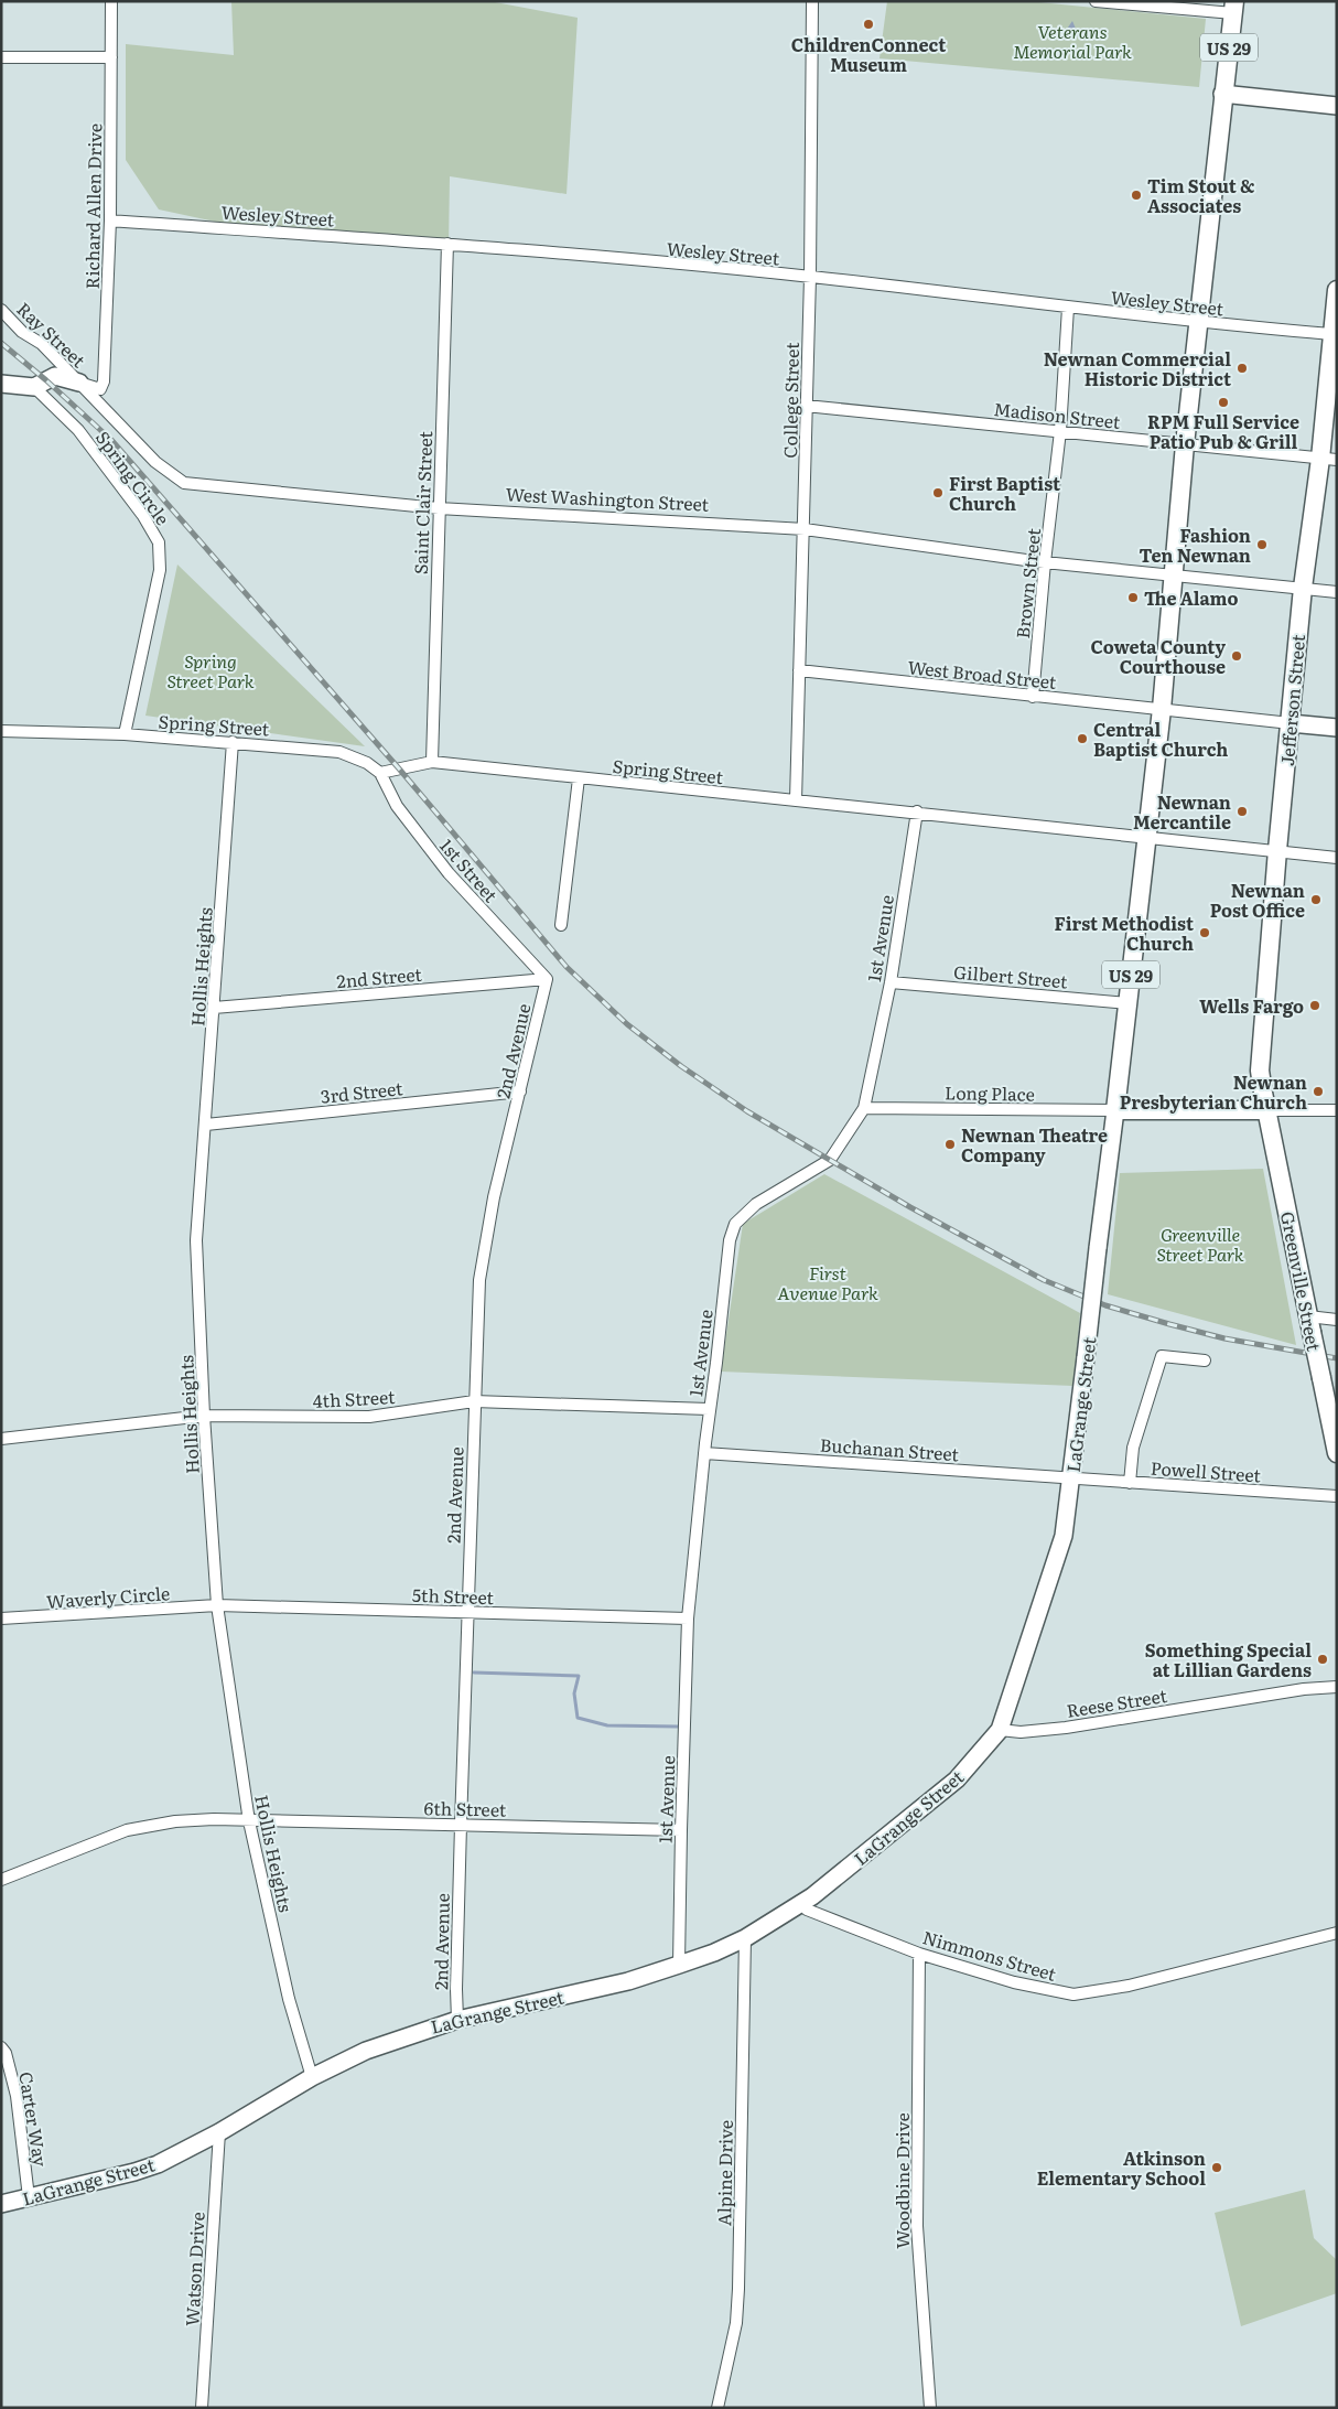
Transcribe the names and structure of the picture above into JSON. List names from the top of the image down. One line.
{"streets":{"main road":["US 29","Jefferson Street","Greenville Street","LaGrange Street"],"street":["Richard Allen Drive","Wesley Street","Ray Street","College Street","Madison Street","Spring Circle","West Washington Street","Saint Clair Street","Brown Street","West Broad Street","Spring Street","1st Street","1st Avenue","Hollis Heights","Gilbert Street","2nd Street","2nd Avenue","3rd Street","Long Place","4th Street","Buchanan Street","Powell Street","5th Street","Waverly Circle","Reese Street","6th Street","Nimmons Street","Carter Way","Alpine Drive","Woodbine Drive","Watson Drive"]},"crossings":[["US 29","Wesley Street"],["US 29","Madison Street"],["US 29","West Washington Street"],["US 29","West Broad Street"],["US 29","LaGrange Street"],["Richard Allen Drive","Wesley Street"],["Richard Allen Drive","Ray Street"],["Richard Allen Drive","West Washington Street"],["Wesley Street","College Street"],["Wesley Street","Saint Clair Street"],["Wesley Street","Brown Street"],["Wesley Street","Jefferson Street"],["Ray Street","West Washington Street"],["College Street","Madison Street"],["College Street","West Washington Street"],["College Street","West Broad Street"],["College Street","Spring Street"],["Madison Street","Brown Street"],["Madison Street","Jefferson Street"],["Spring Circle","Spring Street"],["West Washington Street","Saint Clair Street"],["West Washington Street","Brown Street"],["West Washington Street","Jefferson Street"],["Saint Clair Street","Spring Street"],["Brown Street","West Broad Street"],["West Broad Street","Jefferson Street"],["West Broad Street","LaGrange Street"],["Jefferson Street","Spring Street"],["Jefferson Street","Greenville Street"],["Spring Street","1st Street"],["Spring Street","1st Avenue"],["Spring Street","Hollis Heights"],["Spring Street","LaGrange Street"],["1st Street","2nd Street"],["1st Street","2nd Avenue"],["1st Avenue","Gilbert Street"],["1st Avenue","Long Place"],["1st Avenue","4th Street"],["1st Avenue","LaGrange Street"],["1st Avenue","Buchanan Street"],["1st Avenue","5th Street"],["1st Avenue","6th Street"],["Hollis Heights","2nd Street"],["Hollis Heights","3rd Street"],["Hollis Heights","4th Street"],["Hollis Heights","LaGrange Street"],["Hollis Heights","5th Street"],["Hollis Heights","Waverly Circle"],["Hollis Heights","6th Street"],["Gilbert Street","LaGrange Street"],["2nd Street","2nd Avenue"],["2nd Avenue","3rd Street"],["2nd Avenue","4th Street"],["2nd Avenue","LaGrange Street"],["2nd Avenue","5th Street"],["2nd Avenue","6th Street"],["Long Place","LaGrange Street"],["LaGrange Street","Buchanan Street"],["LaGrange Street","Powell Street"],["LaGrange Street","Reese Street"],["LaGrange Street","Nimmons Street"],["LaGrange Street","Carter Way"],["LaGrange Street","Alpine Drive"],["LaGrange Street","Watson Drive"],["Buchanan Street","Powell Street"],["5th Street","Waverly Circle"],["Nimmons Street","Woodbine Drive"]],"parks":["Veterans Memorial Park","Spring Street Park","Greenville Street Park","First Avenue Park"],"places":["ChildrenConnect Museum","Tim Stout & Associates","Newnan Commercial Historic District","RPM Full Service Patio Pub & Grill","First Baptist Church","Fashion Ten Newnan","The Alamo","Coweta County Courthouse","Central Baptist Church","Newnan Mercantile","Newnan Post Office","First Methodist Church","Wells Fargo","Newnan Presbyterian Church","Newnan Theatre Company","Something Special at Lillian Gardens","Atkinson Elementary School"]}
